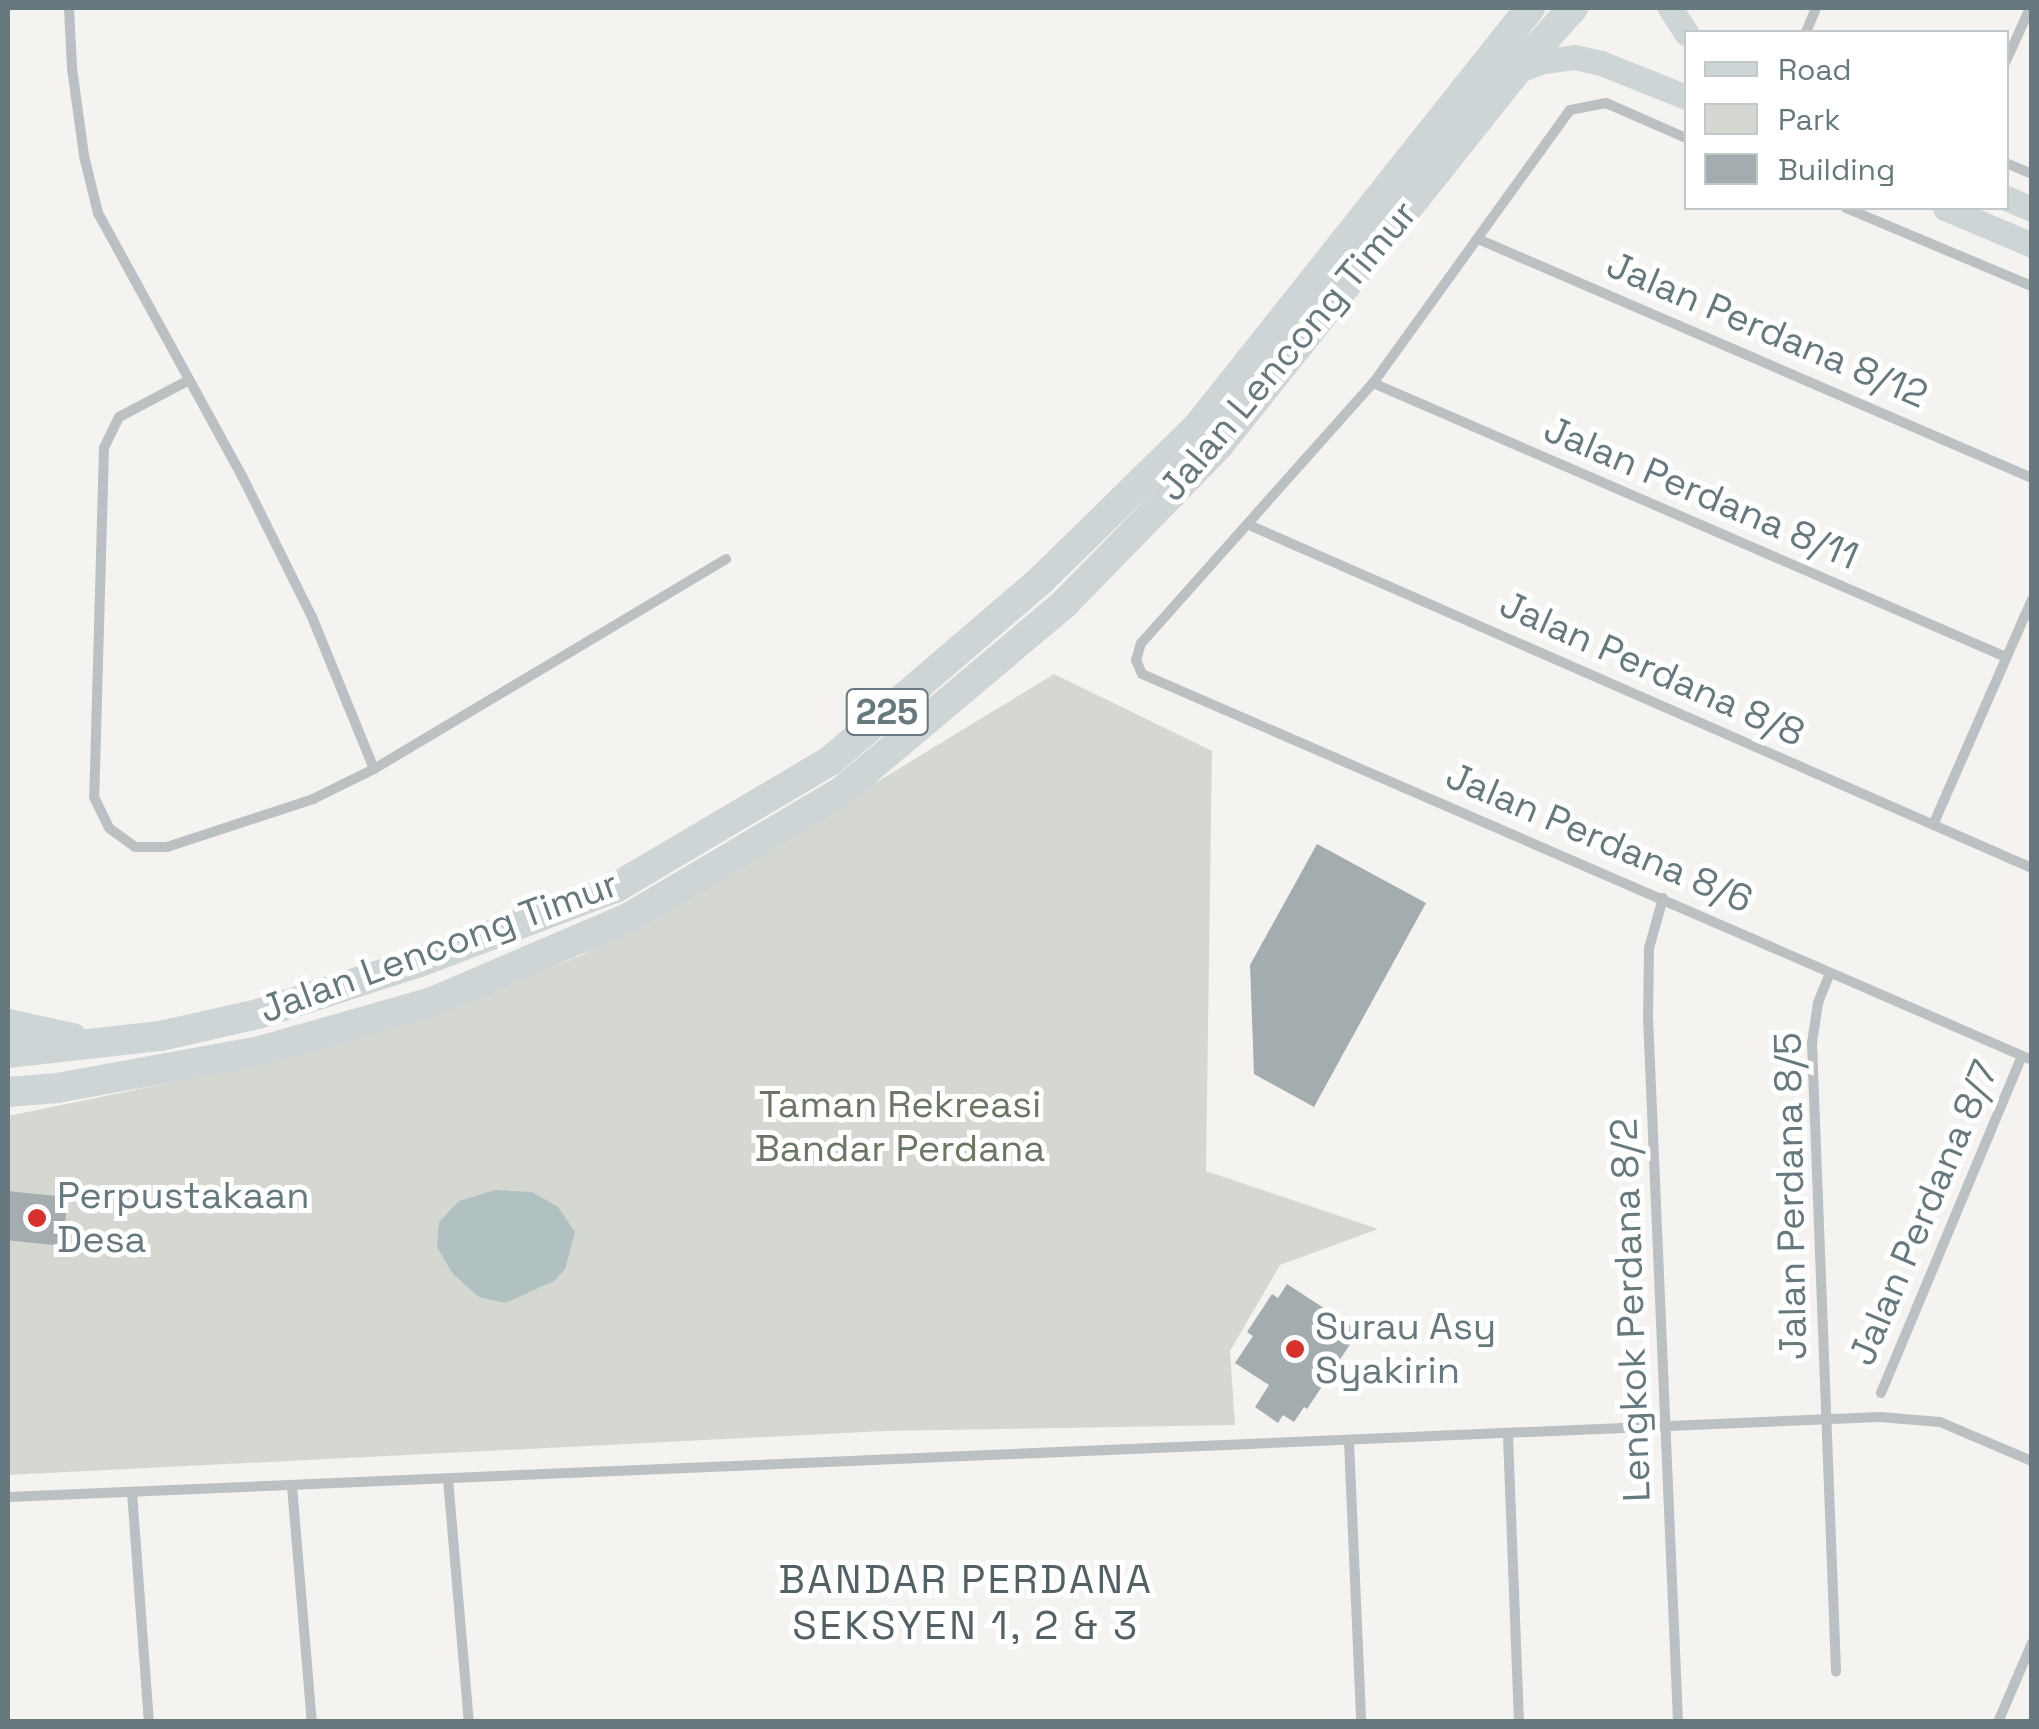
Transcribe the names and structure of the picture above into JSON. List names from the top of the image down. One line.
{"streets":{"highway":["Jalan Lencong Timur","225"],"street":["Jalan Perdana 8/12","Jalan Perdana 8/11","Jalan Perdana 8/8","Jalan Perdana 8/6","Jalan Perdana 8/5","Jalan Perdana 8/7","Lengkok Perdana 8/2"]},"crossings":[["Jalan Perdana 8/8","Jalan Perdana 8/6"],["Jalan Perdana 8/6","Jalan Perdana 8/5"],["Jalan Perdana 8/6","Jalan Perdana 8/7"],["Jalan Perdana 8/6","Lengkok Perdana 8/2"]],"districts":["BANDAR PERDANA SEKSYEN 1, 2 & 3"],"parks":["Taman Rekreasi Bandar Perdana"],"places":["Perpustakaan Desa","Surau Asy Syakirin"],"legend":["Road","Park","Building"]}
